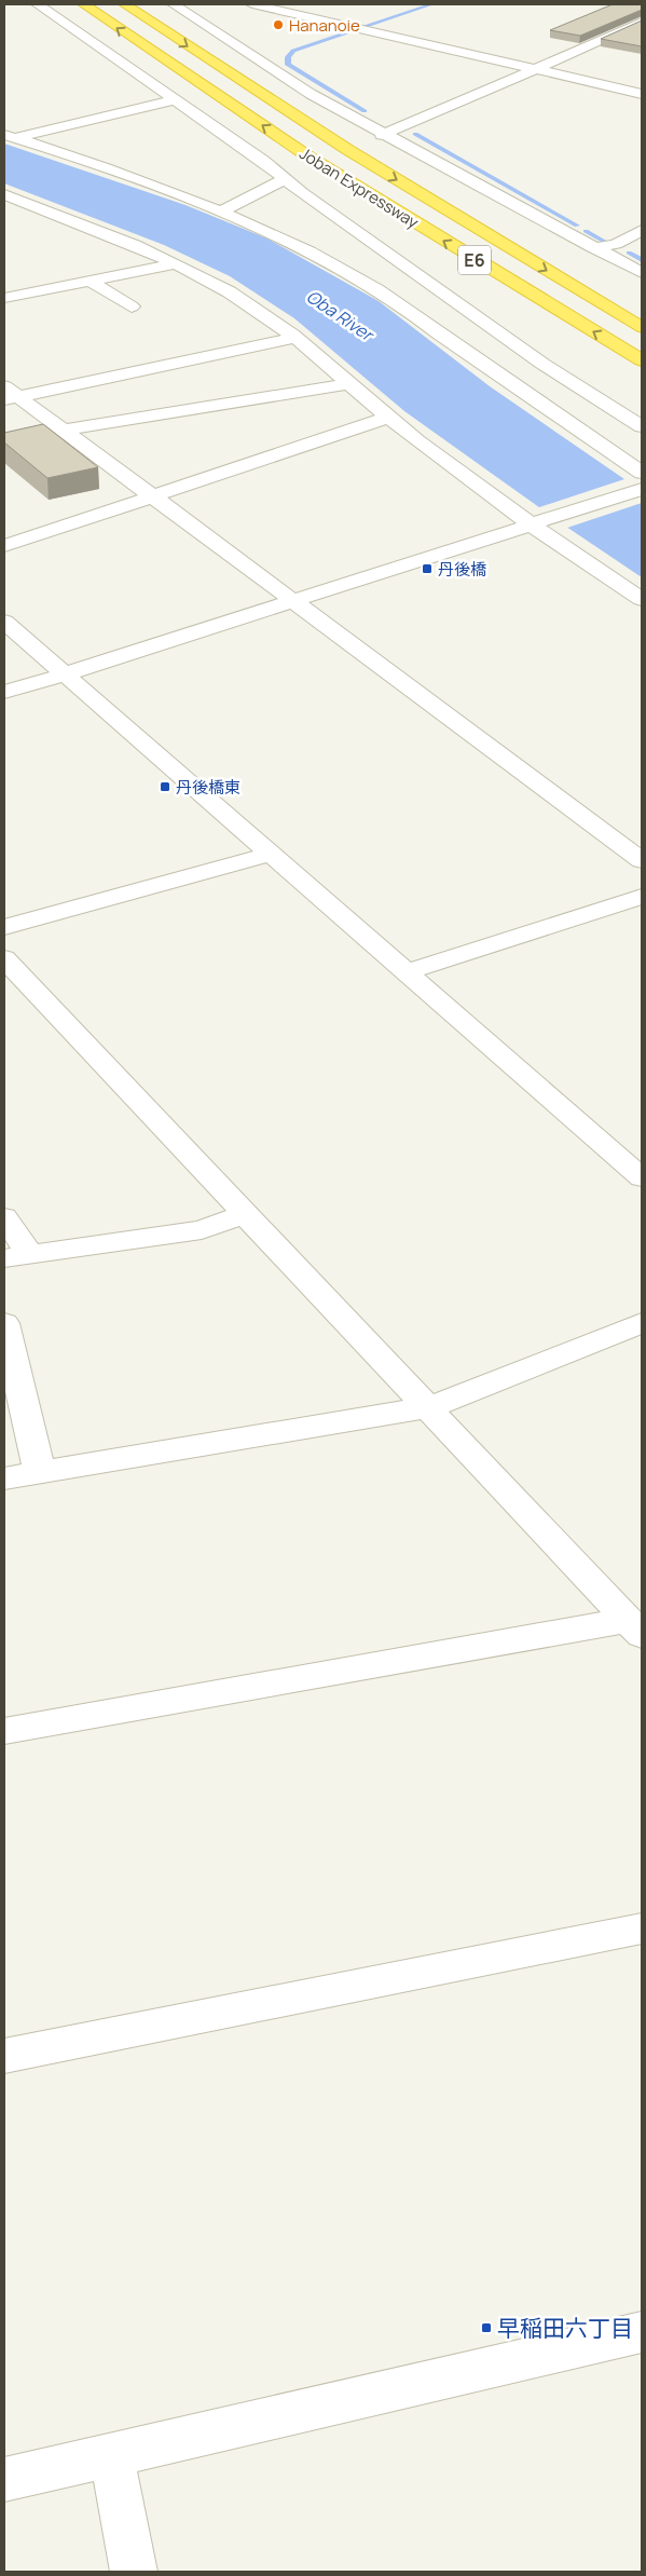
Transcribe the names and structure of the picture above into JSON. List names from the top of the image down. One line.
{"streets":{"highway":["Joban Expressway","E6"]},"water":["Oba River"],"places":{"other":["Hananoie"],"transit":["丹後橋","丹後橋東","早稲田六丁目"]}}
